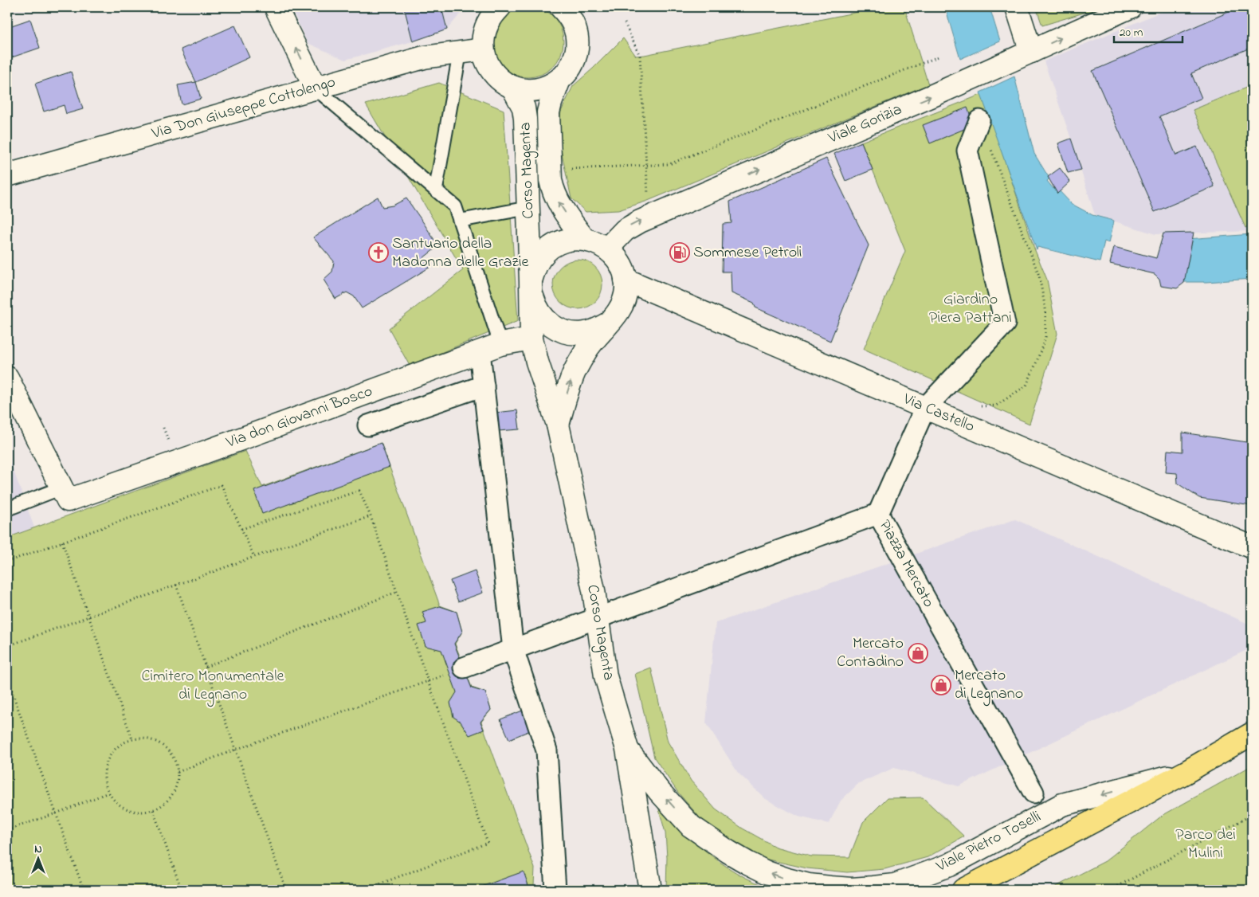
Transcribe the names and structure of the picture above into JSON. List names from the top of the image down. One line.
{"streets":{"main road":["Viale Pietro Toselli"],"street":["Via Don Giuseppe Cottolengo","Viale Gorizia","Corso Magenta","Via Castello","Via don Giovanni Bosco","Piazza Mercato"]},"crossings":[["Via Don Giuseppe Cottolengo","Corso Magenta"],["Viale Gorizia","Corso Magenta"],["Viale Gorizia","Via Castello"],["Corso Magenta","Via Castello"],["Corso Magenta","Via don Giovanni Bosco"],["Corso Magenta","Piazza Mercato"],["Corso Magenta","Viale Pietro Toselli"]],"one_way":["Viale Gorizia","Viale Pietro Toselli"],"parks":["Giardino Piera Pattani","Cimitero Monumentale di Legnano","Parco dei Mulini"],"places":{"church":["Santuario della Madonna delle Grazie"],"fuel station":["Sommese Petroli"],"shop":["Mercato Contadino","Mercato di Legnano"]},"scale_bar":"20 m","north":"top"}
